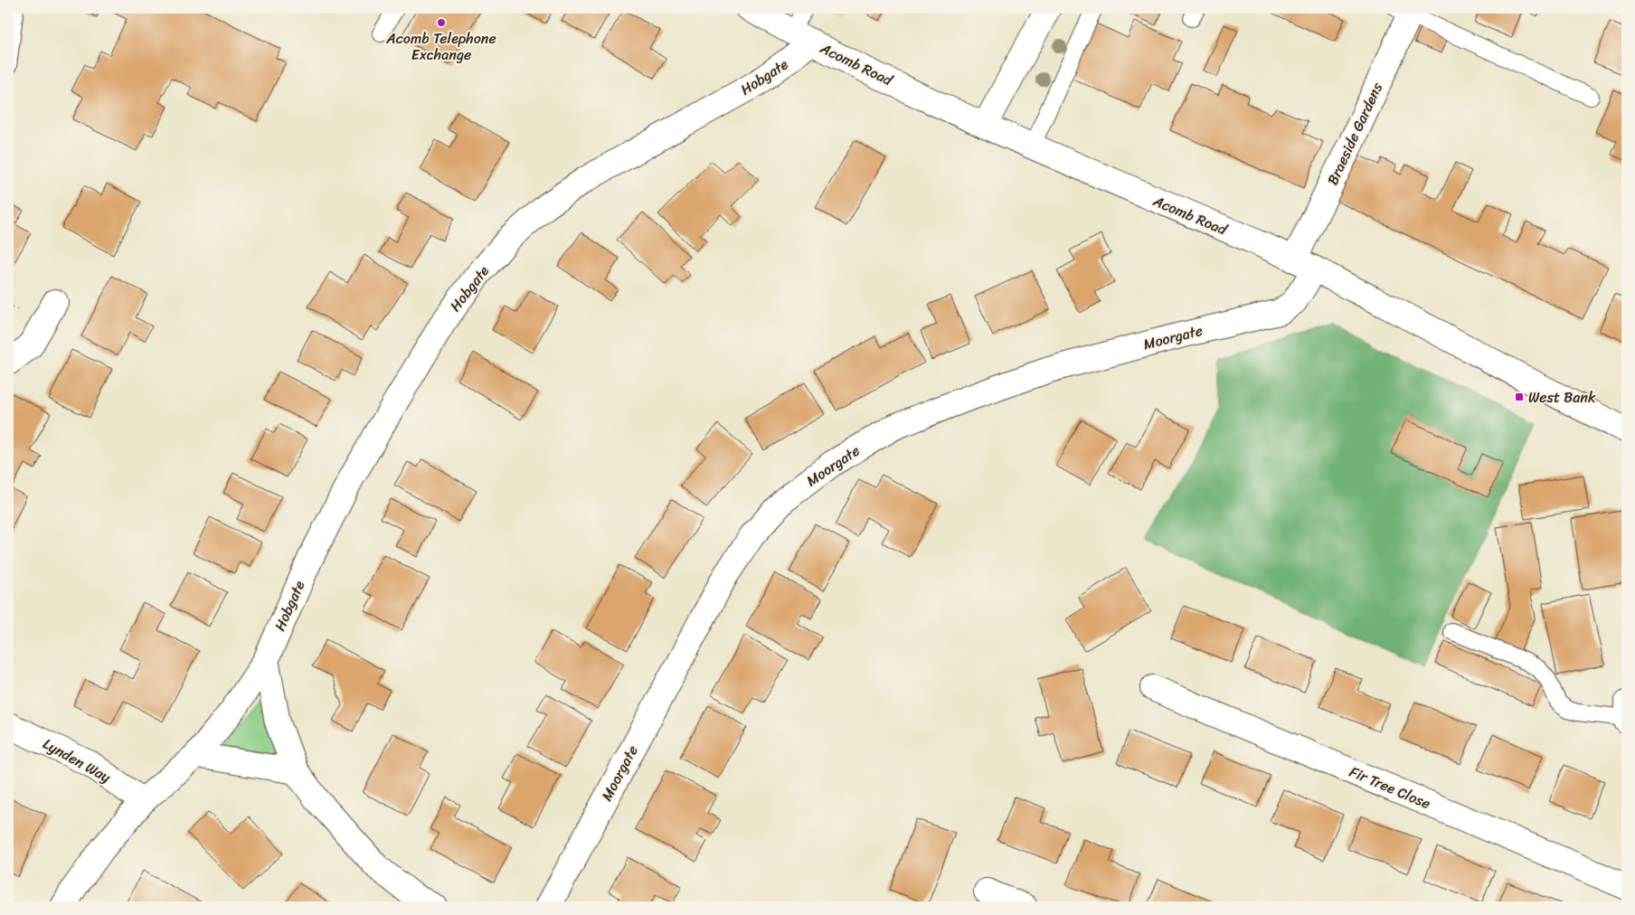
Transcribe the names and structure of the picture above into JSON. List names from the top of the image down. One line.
{"streets":{"street":["Acomb Road","Hobgate","Braeside Gardens","Moorgate","Lynden Way","Fir Tree Close"]},"crossings":[["Acomb Road","Hobgate"],["Acomb Road","Braeside Gardens"],["Acomb Road","Moorgate"],["Hobgate","Lynden Way"],["Braeside Gardens","Moorgate"]],"places":{"other":["Acomb Telephone Exchange"],"transit":["West Bank"]}}
